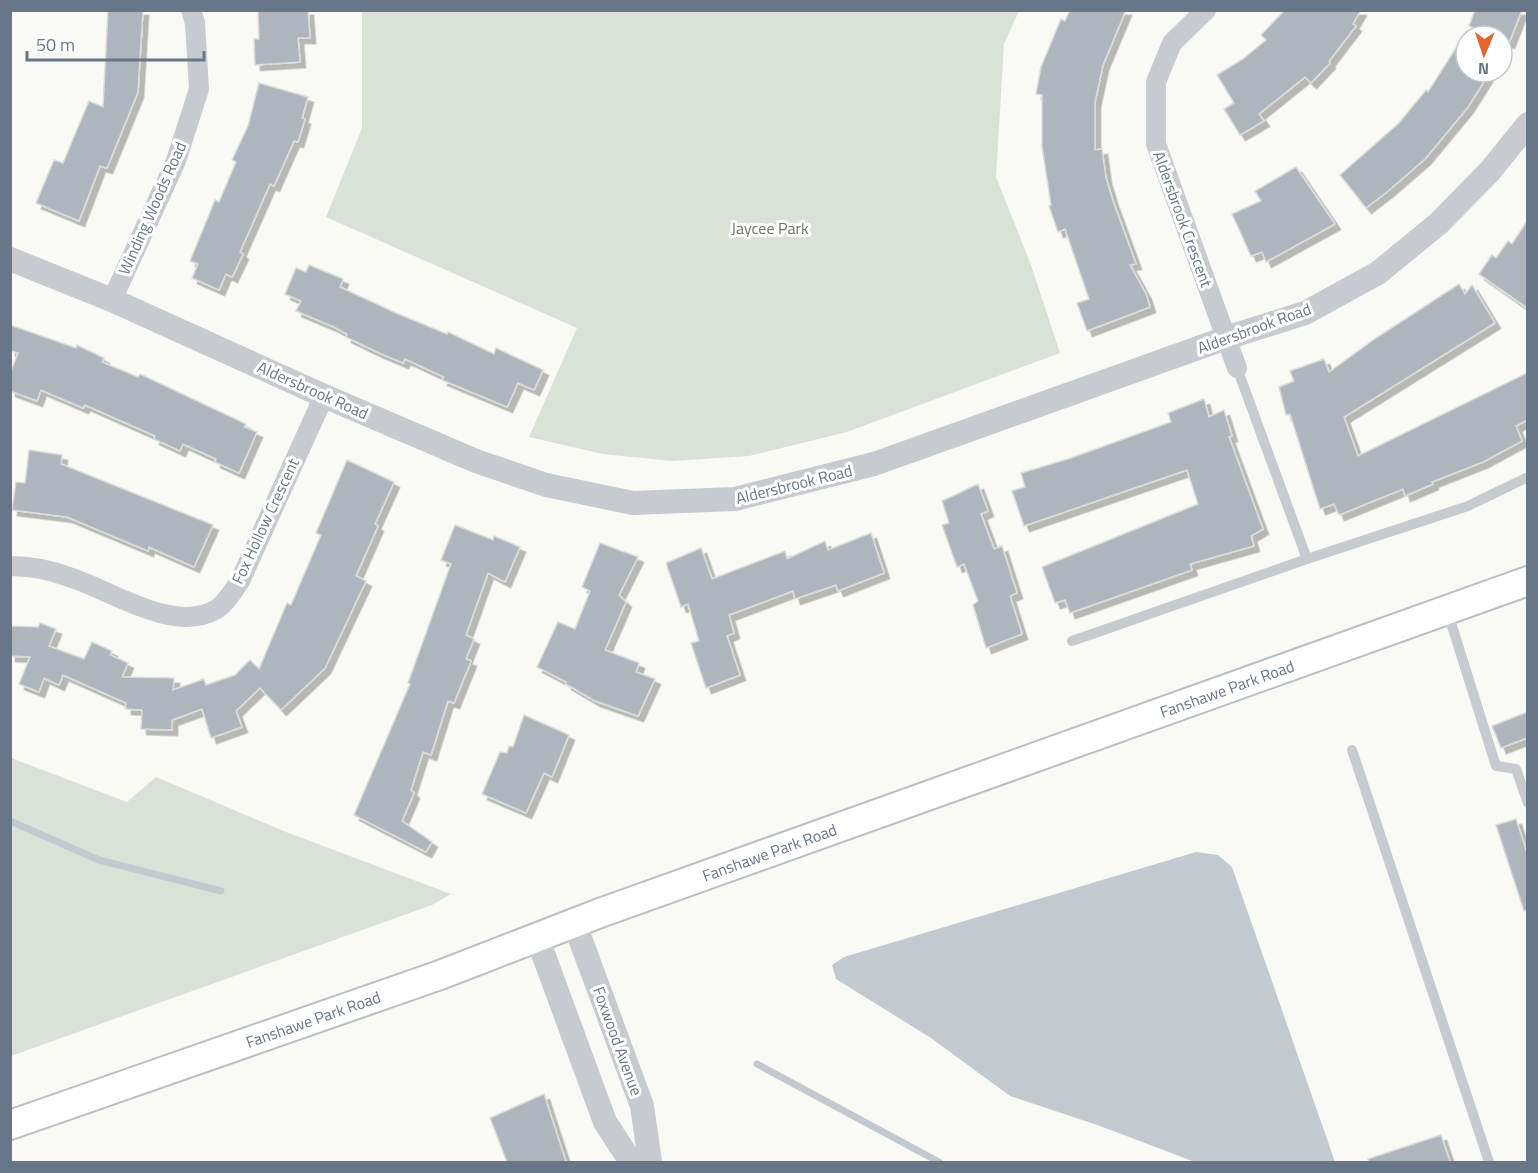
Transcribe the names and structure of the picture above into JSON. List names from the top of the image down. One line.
{"streets":{"main road":["Fanshawe Park Road"],"street":["Winding Woods Road","Aldersbrook Crescent","Aldersbrook Road","Fox Hollow Crescent","Foxwood Avenue"]},"crossings":[["Winding Woods Road","Aldersbrook Road"],["Aldersbrook Crescent","Aldersbrook Road"],["Aldersbrook Road","Fox Hollow Crescent"],["Fanshawe Park Road","Foxwood Avenue"]],"parks":["Jaycee Park"],"scale_bar":"50 m","north":"bottom"}
